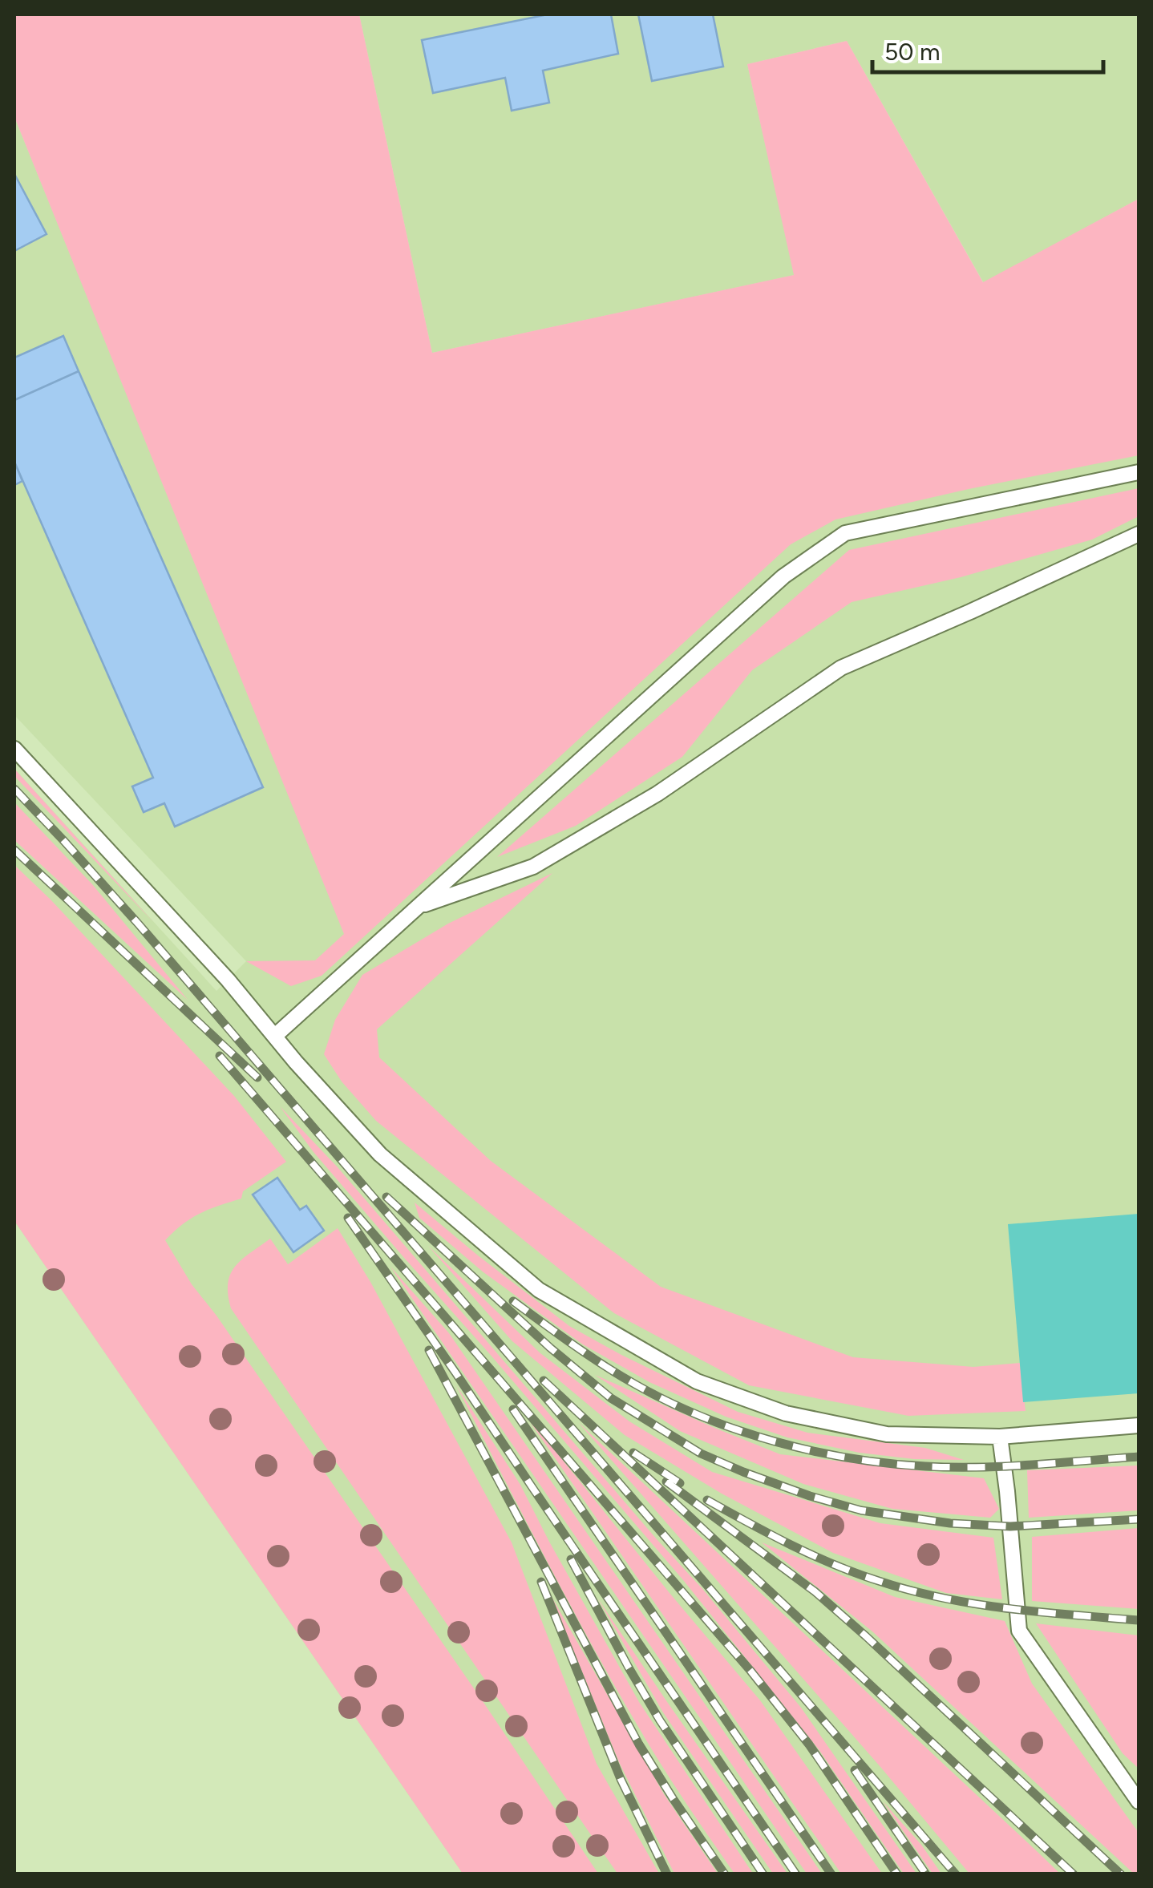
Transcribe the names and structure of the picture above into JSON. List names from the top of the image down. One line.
{"scale_bar":"50 m"}
